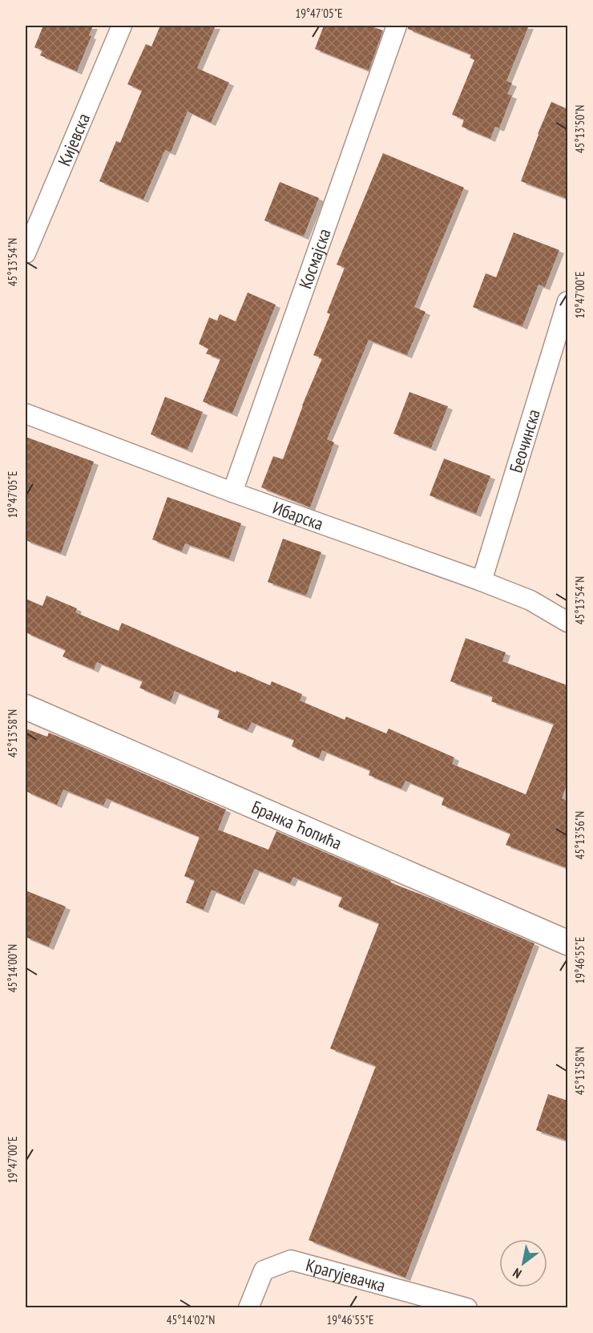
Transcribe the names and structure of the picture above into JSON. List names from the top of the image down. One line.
{"streets":{"street":["Кијевска","Космајска","Беочинска","Ибарска","Бранка Ћопића","Крагујевачка"]},"crossings":[["Космајска","Ибарска"],["Беочинска","Ибарска"]],"north":"bottom left","coordinates":["19°47'05\"E","45°13'50\"N","45°13'54\"N","19°47'00\"E","45°13'58\"N","45°13'56\"N","19°46'55\"E","45°14'00\"N","45°14'02\"N"]}
